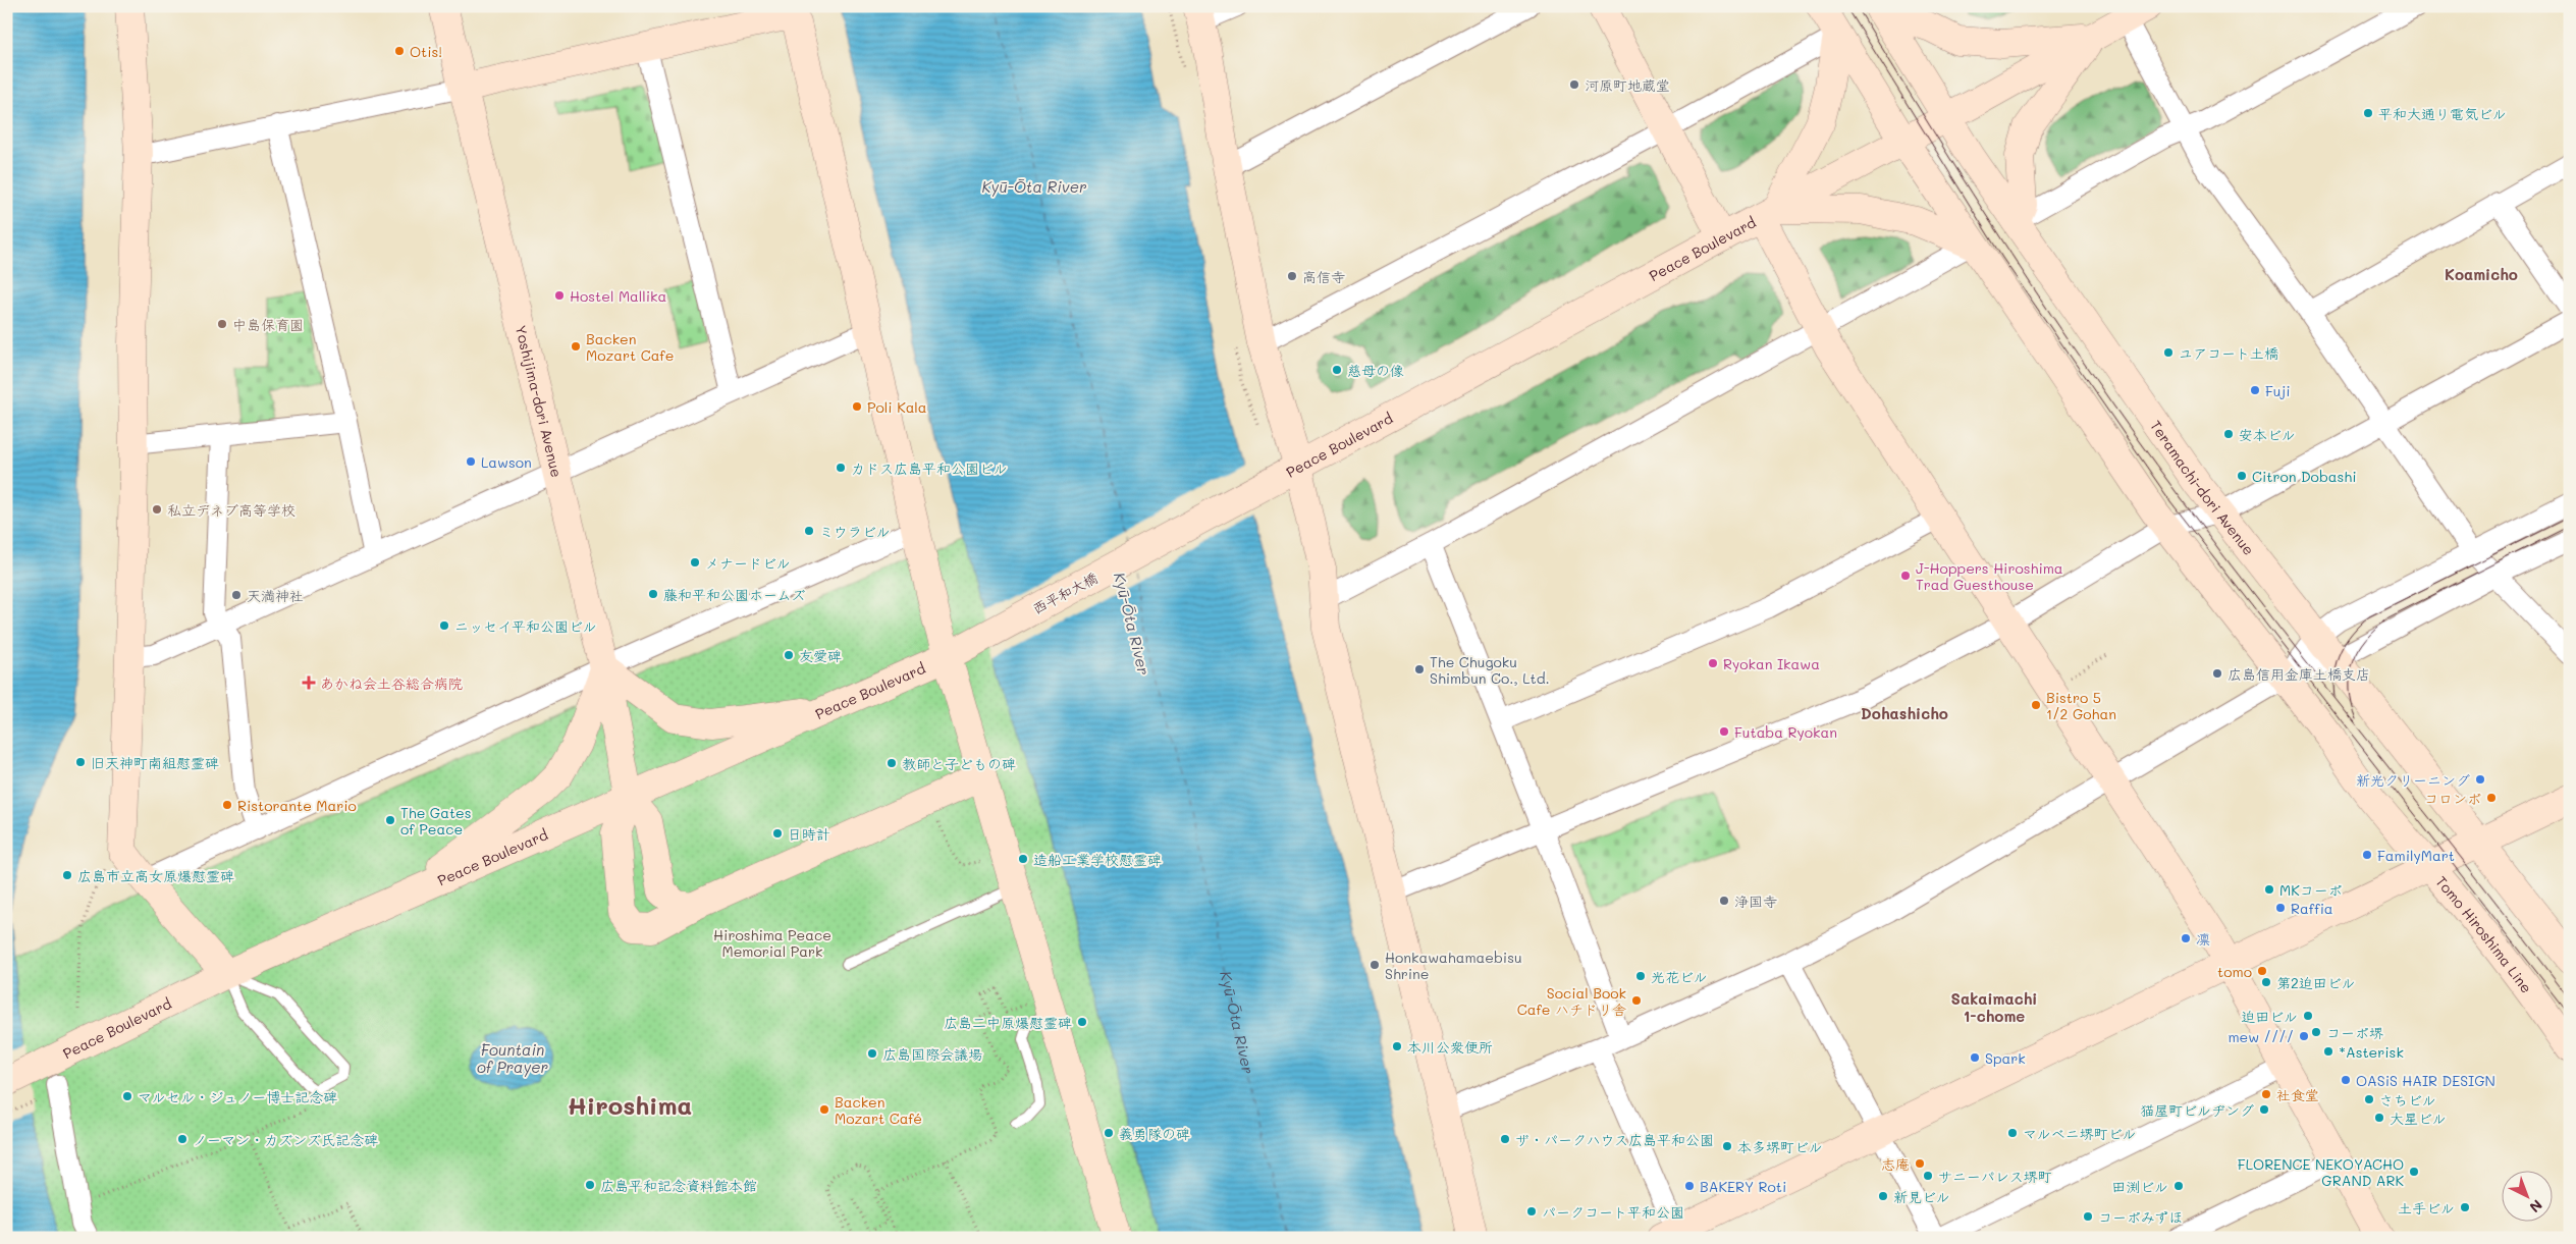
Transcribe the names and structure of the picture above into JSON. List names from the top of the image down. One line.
{"streets":{"street":["Peace Boulevard","Yoshijima-dori Avenue","Teramachi-dori Avenue","西平和大橋","Tomo Hiroshima Line"]},"crossings":[["Peace Boulevard","Yoshijima-dori Avenue"],["Peace Boulevard","Teramachi-dori Avenue"],["Peace Boulevard","西平和大橋"],["Teramachi-dori Avenue","Tomo Hiroshima Line"]],"districts":["Koamicho","Dohashicho","Sakaimachi 1-chome","Hiroshima"],"water":["Kyū-Ōta River","Fountain of Prayer"],"parks":["Hiroshima Peace Memorial Park"],"places":{"other":["Otis!","河原町地蔵堂","平和大通り電気ビル","高信寺","Hostel Mallika","中島保育園","Backen Mozart Cafe","ユアコート土橋","慈母の像","Fuji","Poli Kala","安本ビル","Lawson","カドス広島平和公園ビル","Citron Dobashi","私立デネブ高等学校","ミウラビル","メナードビル","J-Hoppers Hiroshima Trad Guesthouse","藤和平和公園ホームズ","天満神社","ニッセイ平和公園ビル","友愛碑","Ryokan Ikawa","The Chugoku Shimbun Co., Ltd.","広島信用金庫土橋支店","Bistro 5 1/2 Gohan","Futaba Ryokan","旧天神町南組慰霊碑","教師と子どもの碑","新光クリーニング","コロンボ","Ristorante Mario","The Gates of Peace","日時計","FamilyMart","造船工業学校慰霊碑","広島市立高女原爆慰霊碑","MKコーポ","浄国寺","Raffia","凛","Honkawahamaebisu Shrine","tomo","光花ビル","第2迫田ビル","Social Book Cafe ハチドリ舎","迫田ビル","広島二中原爆慰霊碑","コーポ堺","mew ////","本川公衆便所","*Asterisk","広島国際会議場","Spark","OASiS HAIR DESIGN","社食堂","マルセル・ジュノー博士記念碑","さちビル","Backen Mozart Café","猫屋町ビルヂング","大星ビル","義勇隊の碑","マルベニ堺町ビル","ノーマン・カズンズ氏記念碑","ザ・パークハウス広島平和公園","本多堺町ビル","志庵","FLORENCE NEKOYACHO GRAND ARK","サニーパレス堺町","広島平和記念資料館本館","BAKERY Roti","田渕ビル","新見ビル","土手ビル","パークコート平和公園","コーポみずほ"],"health":["あかね会土谷総合病院"]},"north":"bottom right"}
